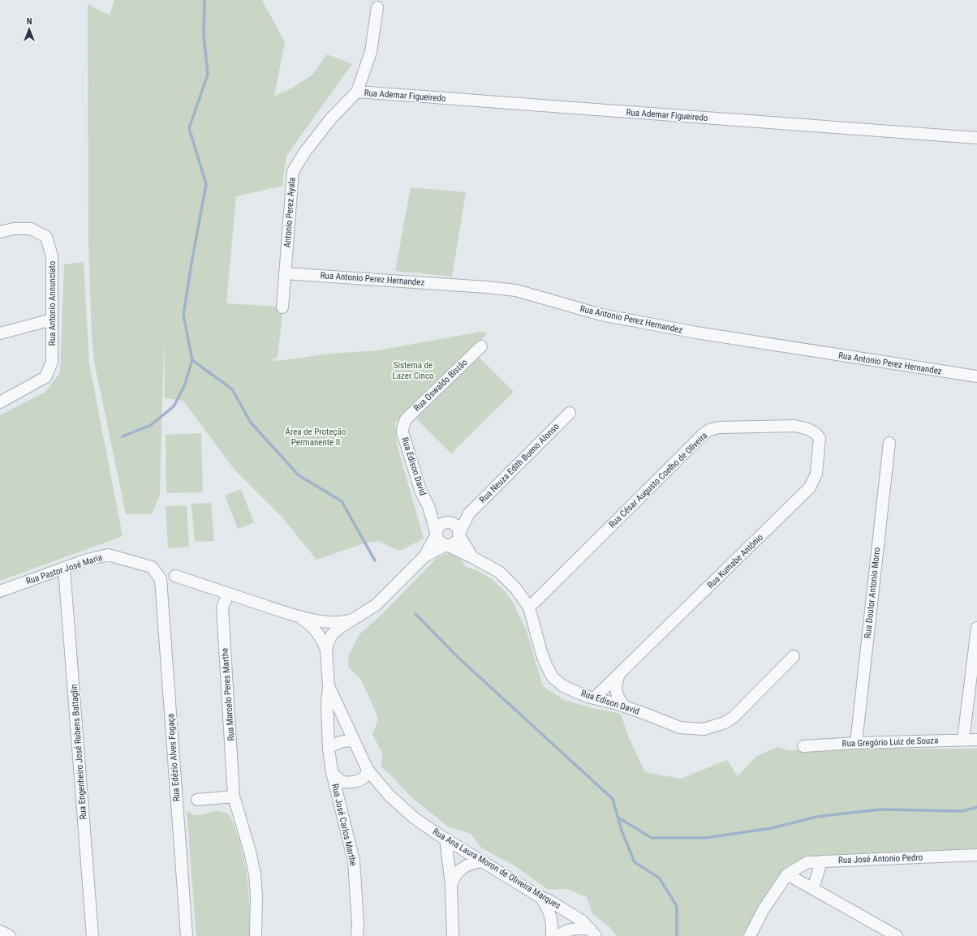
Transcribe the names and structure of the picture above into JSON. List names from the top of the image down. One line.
{"streets":{"street":["Rua Ademar Figueiredo","Antonio Perez Ayala","Rua Antonio Perez Hernandez","Rua Antonio Annunciato","Rua Oswaldo Bistão","Rua Neuza Edith Bueno Alonso","Rua Edison David","Rua César Augusto Coelho de Oliveira","Rua Kumabe Antônio","Rua Pastor José Maria","Rua Doutor Antonio Morro","Rua Marcelo Peres Marthe","Rua Gregório Luiz de Souza","Rua Engenheiro José Rubens Battaglin","Rua Edézio Alves Fogaça","Rua José Carlos Marthe","Rua José Antonio Pedro","Rua Ana Laura Moron de Oliveira Marques"]},"crossings":[["Rua Ademar Figueiredo","Antonio Perez Ayala"],["Antonio Perez Ayala","Rua Antonio Perez Hernandez"],["Rua Oswaldo Bistão","Rua Edison David"],["Rua Neuza Edith Bueno Alonso","Rua Edison David"],["Rua Edison David","Rua César Augusto Coelho de Oliveira"],["Rua Edison David","Rua Kumabe Antônio"],["Rua César Augusto Coelho de Oliveira","Rua Kumabe Antônio"],["Rua Pastor José Maria","Rua Engenheiro José Rubens Battaglin"],["Rua Pastor José Maria","Rua Edézio Alves Fogaça"],["Rua Doutor Antonio Morro","Rua Gregório Luiz de Souza"],["Rua José Carlos Marthe","Rua Ana Laura Moron de Oliveira Marques"]],"parks":["Sistema de Lazer Cinco","Área de Proteção Permanente II"],"north":"top"}
